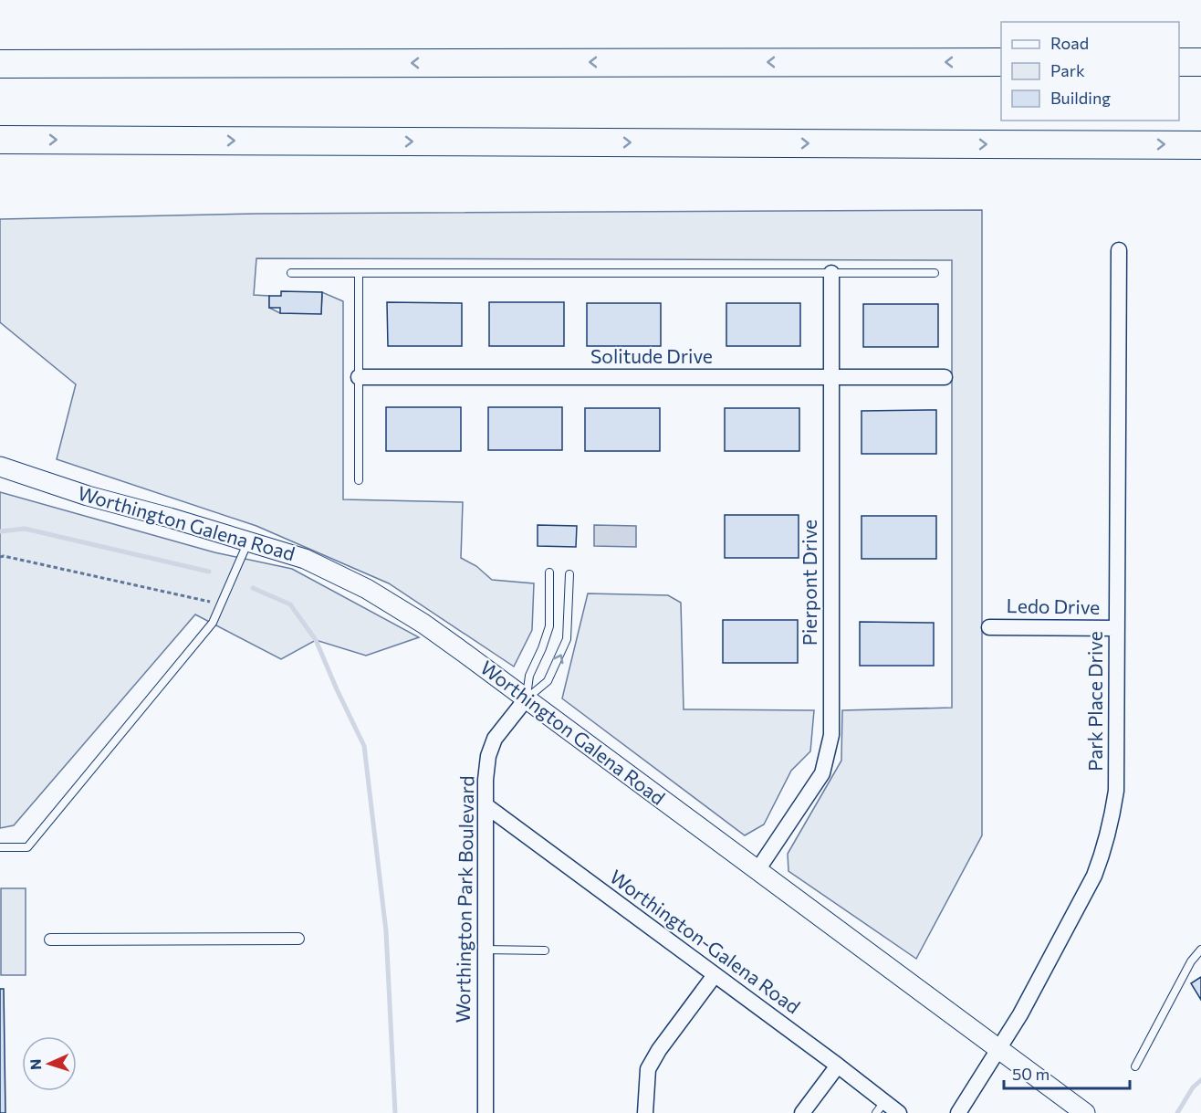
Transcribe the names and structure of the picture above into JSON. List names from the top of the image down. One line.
{"streets":{"street":["Solitude Drive","Worthington Galena Road","Pierpont Drive","Ledo Drive","Park Place Drive","Worthington Park Boulevard","Worthington-Galena Road"]},"crossings":[["Solitude Drive","Pierpont Drive"],["Worthington Galena Road","Pierpont Drive"],["Worthington Galena Road","Park Place Drive"],["Worthington Galena Road","Worthington Park Boulevard"],["Ledo Drive","Park Place Drive"],["Worthington Park Boulevard","Worthington-Galena Road"]],"legend":["Road","Park","Building"],"scale_bar":"50 m","north":"left"}
